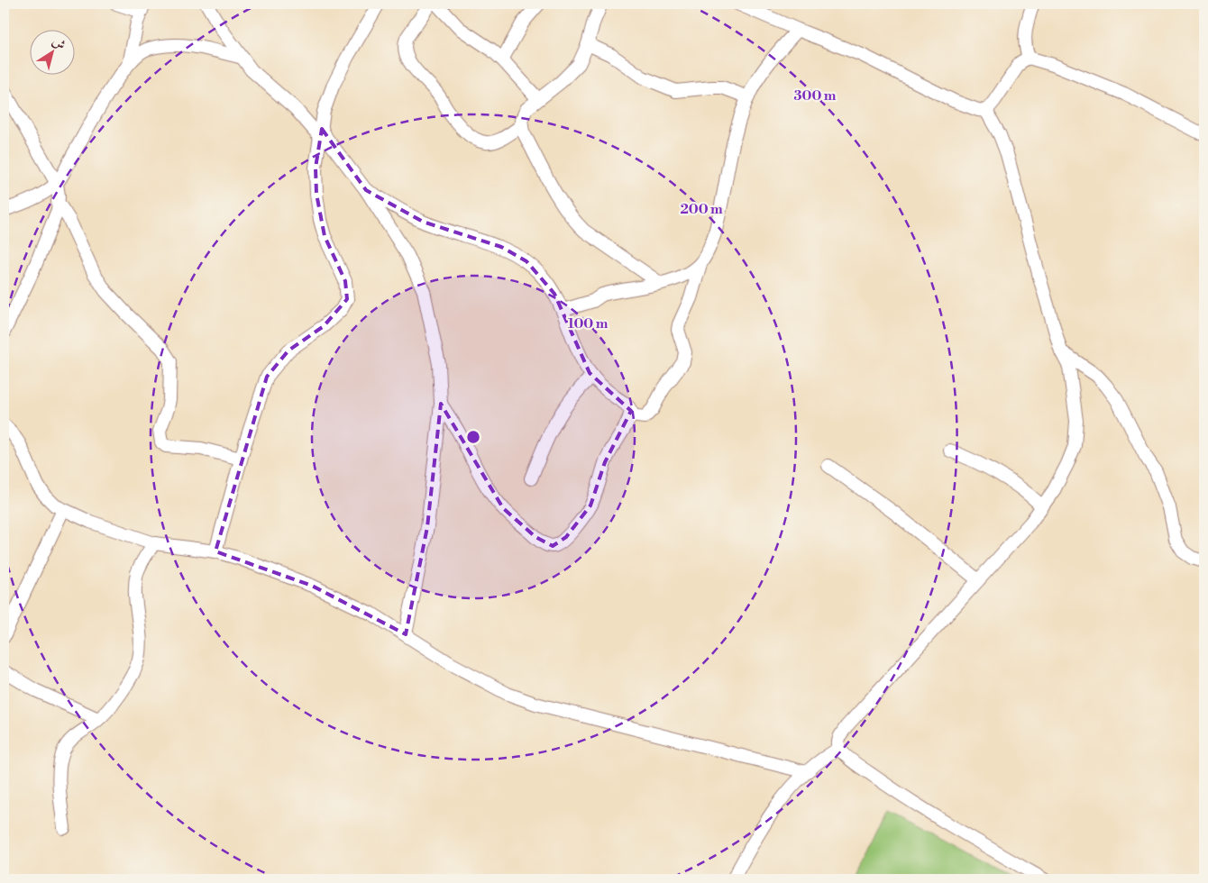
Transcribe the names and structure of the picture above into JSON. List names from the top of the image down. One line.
{"north":"top right","rings":["300 m","200 m","100 m"]}
